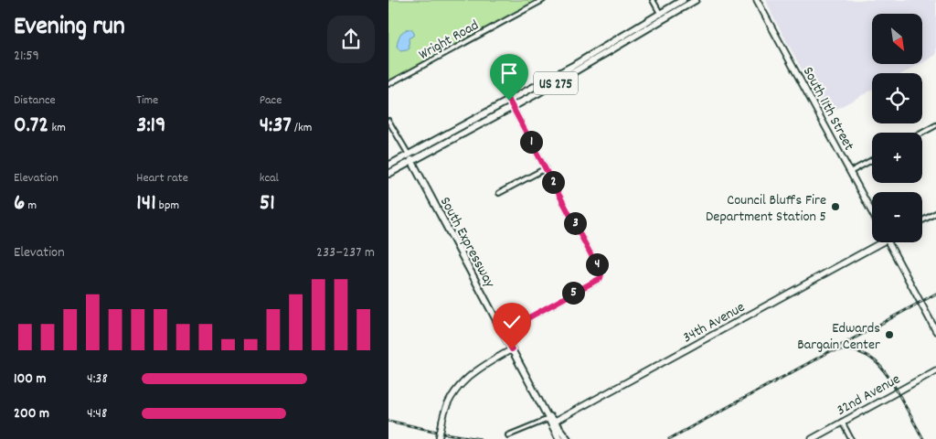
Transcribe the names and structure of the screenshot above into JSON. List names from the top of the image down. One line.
{"streets":{"main road":["US 275","South Expressway"],"street":["Wright Road","South 11th Street","34th Avenue","32nd Avenue"]},"crossings":[["US 275","South Expressway"],["South Expressway","34th Avenue"]],"places":["Council Bluffs Fire Department Station 5","Edwards Bargain Center"],"north":"bottom right","page":{"heading":["Evening run","21:59"],"map_buttons":["+","−"],"stats":[["Distance","0.72 km"],["Time","3:19"],["Pace","4:37 /km"],["Elevation","6 m"],["Heart rate","141 bpm"],["kcal","51"]],"pins":["1","2","3","4","5"],"chart":["Elevation","233–237 m"],"list":[{"name":"100 m","note":"4:38"},{"name":"200 m","note":"4:48"}]}}
